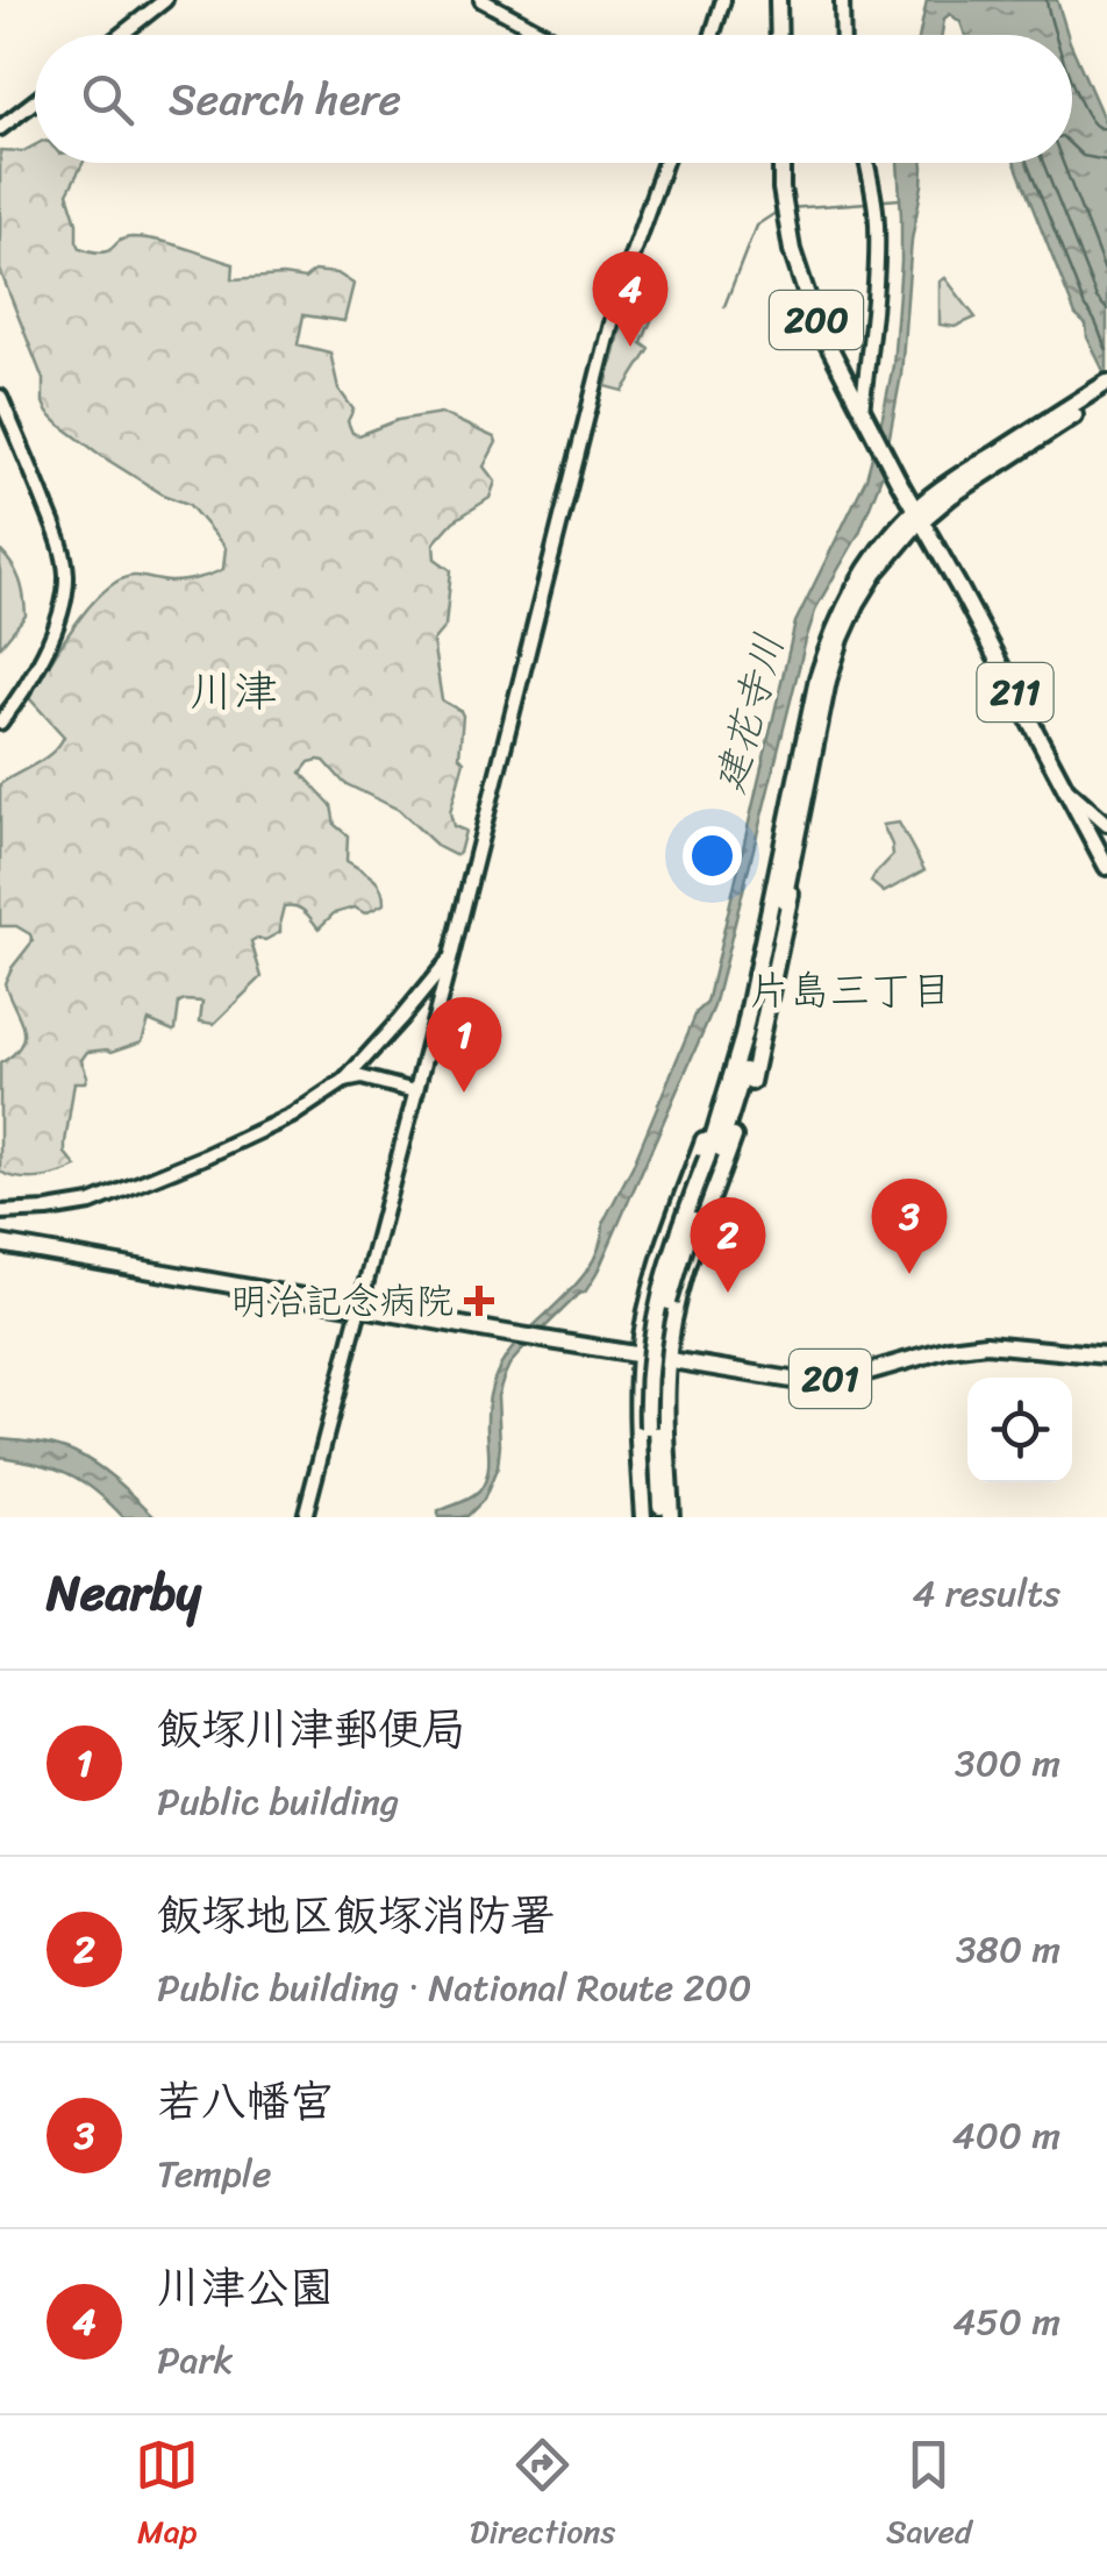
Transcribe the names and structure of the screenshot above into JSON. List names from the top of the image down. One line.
{"streets":{"highway":["200","211","201"]},"crossings":[["200","211"]],"districts":["川津","片島三丁目"],"water":["建花寺川"],"places":{"health":["明治記念病院"]},"page":{"search":"Search here","pins":["4","1","3","2"],"heading":["Nearby","4 results"],"list":[{"mark":"1","name":"飯塚川津郵便局","note":"Public building","value":"300 m"},{"mark":"2","name":"飯塚地区飯塚消防署","note":"Public building · National Route 200","value":"380 m"},{"mark":"3","name":"若八幡宮","note":"Temple","value":"400 m"},{"mark":"4","name":"川津公園","note":"Park","value":"450 m"}],"nav":["Map","Directions","Saved"]}}
